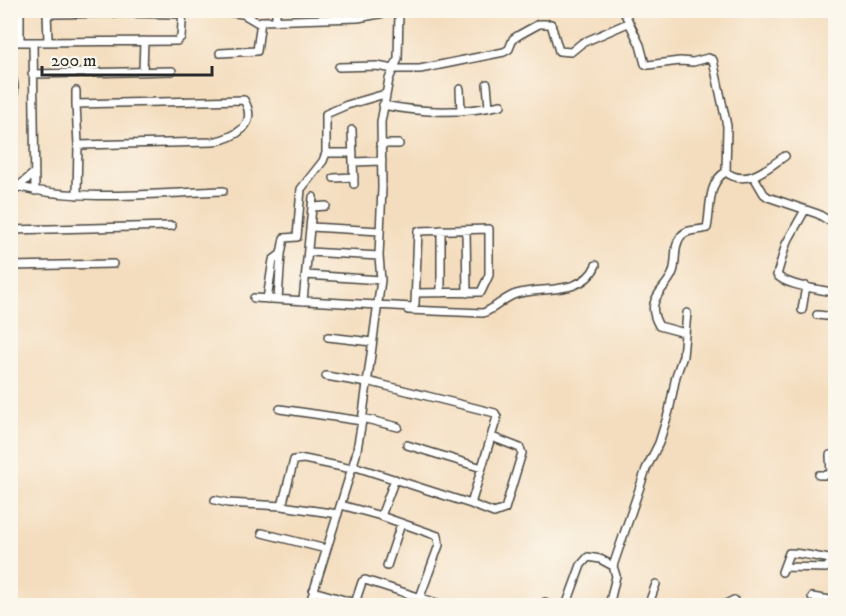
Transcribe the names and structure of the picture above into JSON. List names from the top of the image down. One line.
{"scale_bar":"200 m"}
